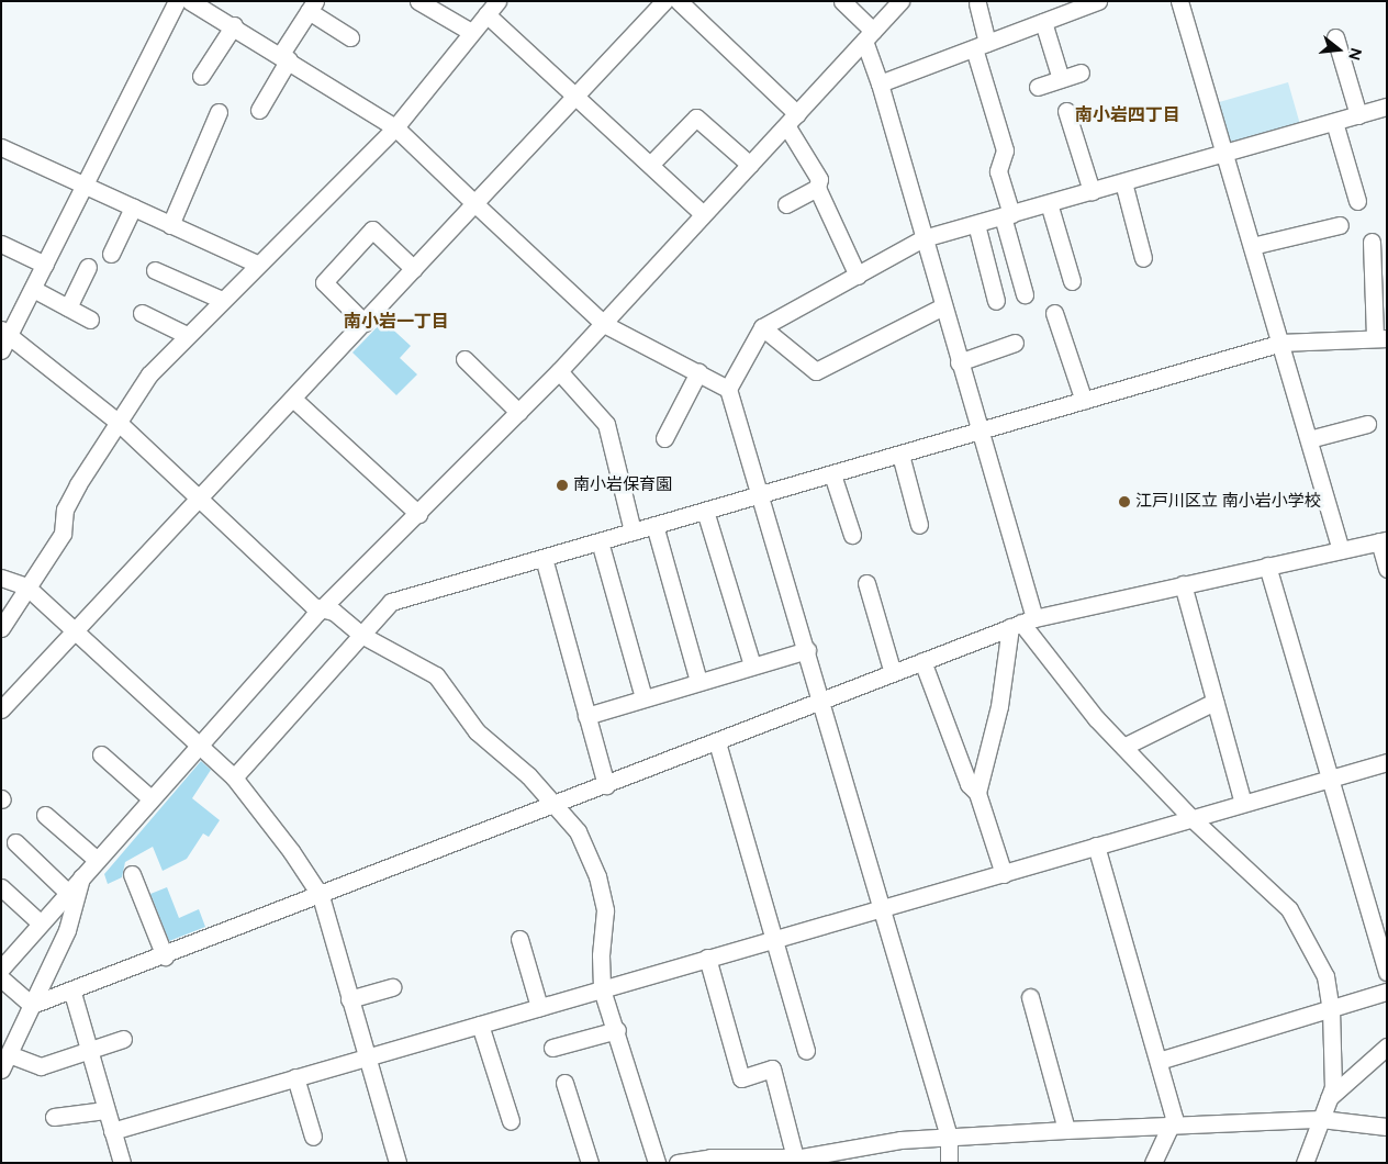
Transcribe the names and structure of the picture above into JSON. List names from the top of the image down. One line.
{"districts":["南小岩四丁目","南小岩一丁目"],"places":["南小岩保育園","江戸川区立 南小岩小学校"],"north":"right"}
